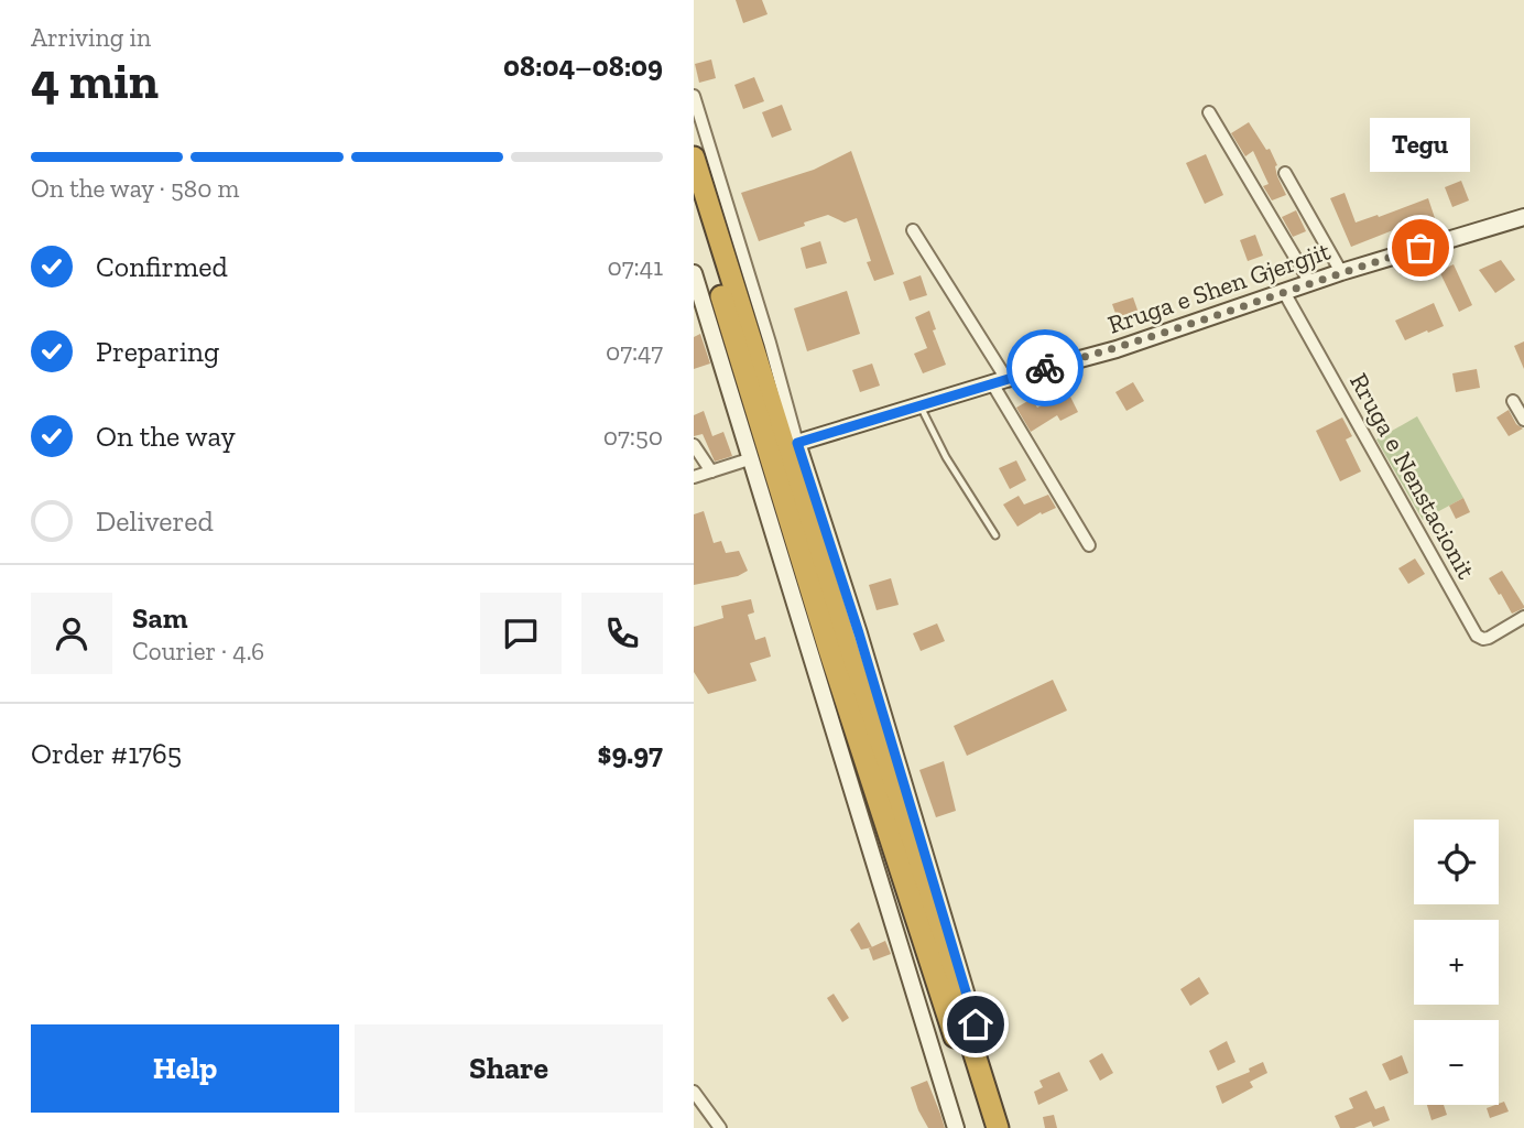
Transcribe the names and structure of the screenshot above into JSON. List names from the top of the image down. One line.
{"streets":{"street":["Rruga e Shen Gjergjit","Rruga e Nenstacionit"]},"crossings":[["Rruga e Shen Gjergjit","Rruga e Nenstacionit"]],"places":["Tegu"],"page":{"heading":["4 min","Arriving in","08:04–08:09"],"panel":["Sam","Courier · 4.6","Order #1765","$9.97"],"bubble":"Tegu","bar":"On the way · 580 m","list":[["Confirmed","07:41"],["Preparing","07:47"],["On the way","07:50"],"Delivered"],"map_buttons":["+","−"],"buttons":["Help","Share"]}}
